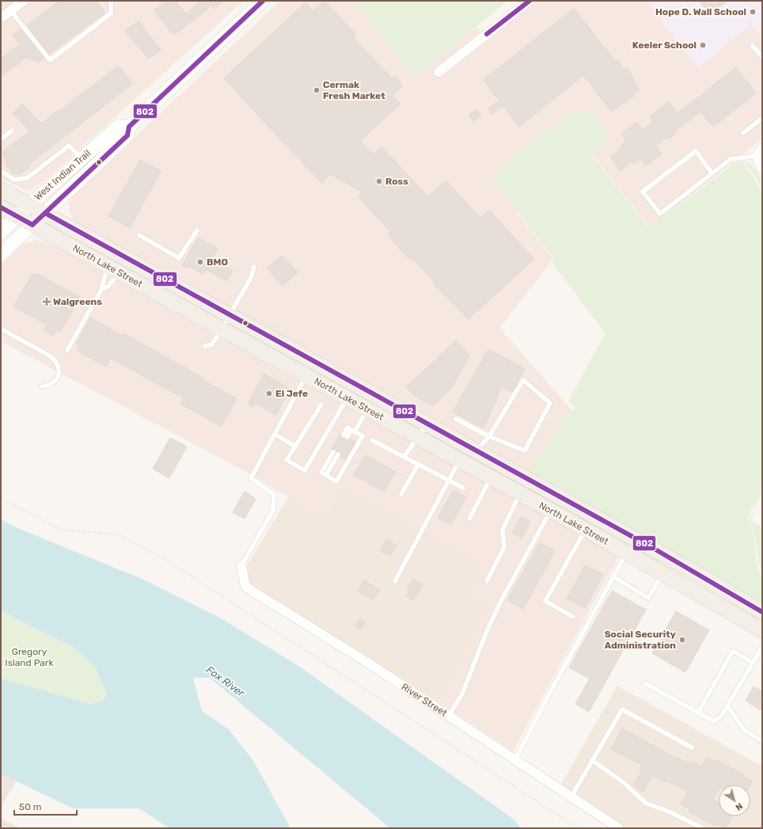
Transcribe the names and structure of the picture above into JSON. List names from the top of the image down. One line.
{"streets":{"main road":["West Indian Trail","North Lake Street"],"street":["River Street"]},"crossings":[["West Indian Trail","North Lake Street"]],"water":["Fox River"],"parks":["Gregory Island Park"],"places":{"other":["Hope D. Wall School","Keeler School","Cermak Fresh Market","Ross","BMO","El Jefe","Social Security Administration"],"health":["Walgreens"]},"lines":["transit line 802"],"scale_bar":"50 m","north":"bottom right"}
